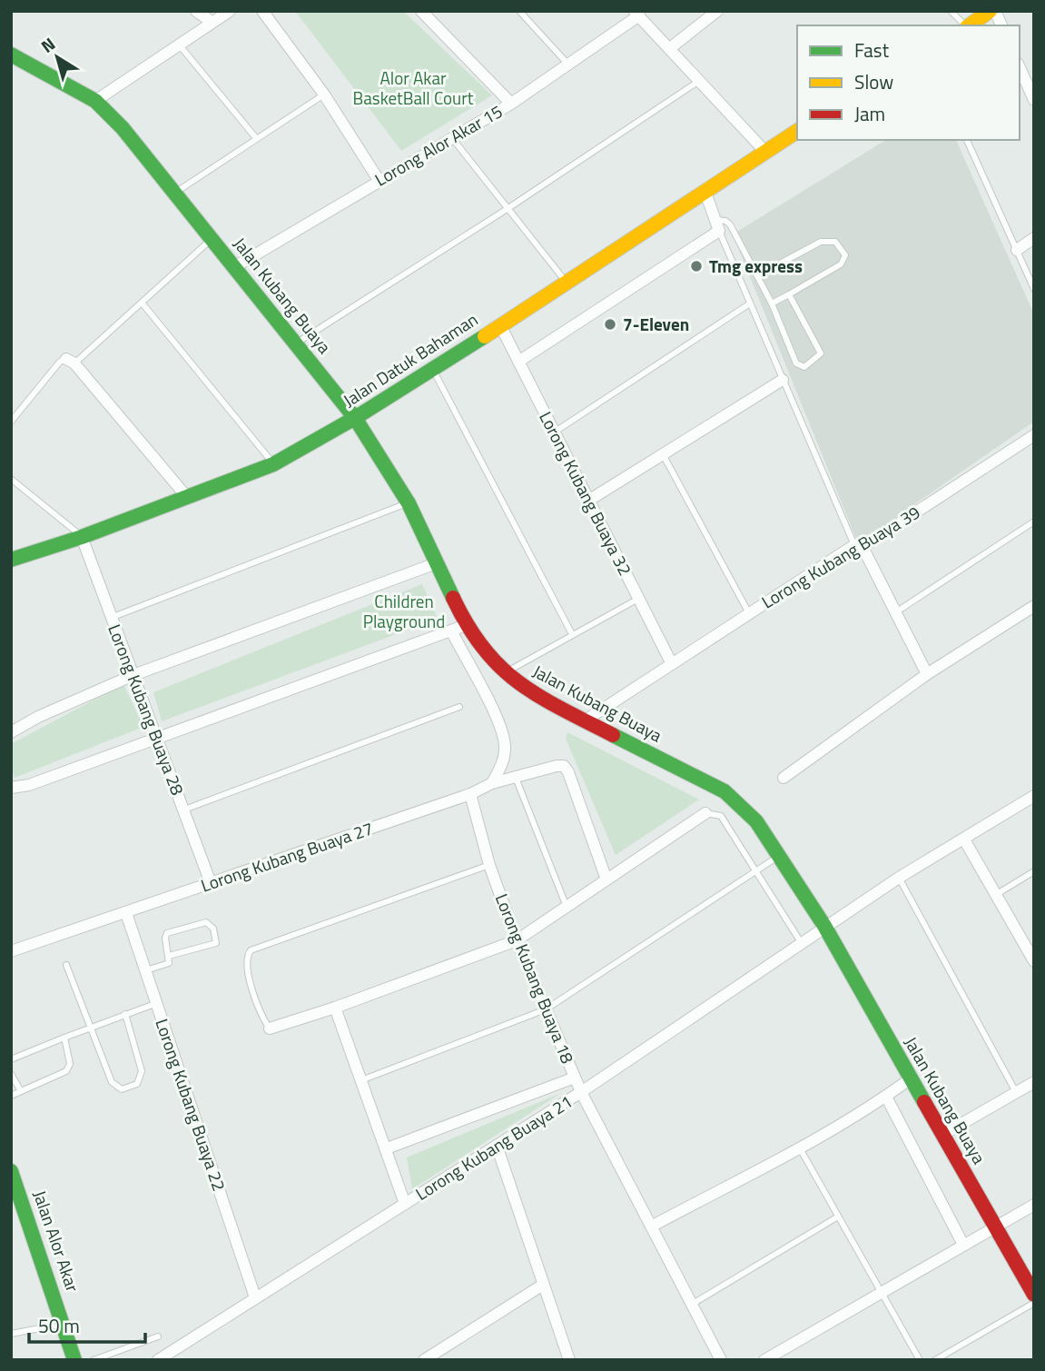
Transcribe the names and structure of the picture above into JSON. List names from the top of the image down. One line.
{"streets":{"street":["Lorong Alor Akar 15","Jalan Kubang Buaya","Jalan Datuk Bahaman","Lorong Kubang Buaya 32","Lorong Kubang Buaya 39","Lorong Kubang Buaya 28","Lorong Kubang Buaya 27","Lorong Kubang Buaya 18","Lorong Kubang Buaya 22","Lorong Kubang Buaya 21","Jalan Alor Akar"]},"crossings":[["Lorong Alor Akar 15","Jalan Kubang Buaya"],["Jalan Kubang Buaya","Jalan Datuk Bahaman"],["Jalan Kubang Buaya","Lorong Kubang Buaya 39"],["Jalan Kubang Buaya","Lorong Kubang Buaya 21"],["Jalan Datuk Bahaman","Lorong Kubang Buaya 32"],["Jalan Datuk Bahaman","Lorong Kubang Buaya 28"],["Lorong Kubang Buaya 32","Lorong Kubang Buaya 39"],["Lorong Kubang Buaya 28","Lorong Kubang Buaya 27"],["Lorong Kubang Buaya 27","Lorong Kubang Buaya 18"],["Lorong Kubang Buaya 27","Lorong Kubang Buaya 22"],["Lorong Kubang Buaya 18","Lorong Kubang Buaya 21"],["Lorong Kubang Buaya 22","Lorong Kubang Buaya 21"]],"parks":["Alor Akar BasketBall Court","Children Playground"],"places":["Tmg express","7-Eleven"],"legend":["Fast","Slow","Jam"],"scale_bar":"50 m","north":"top left"}
